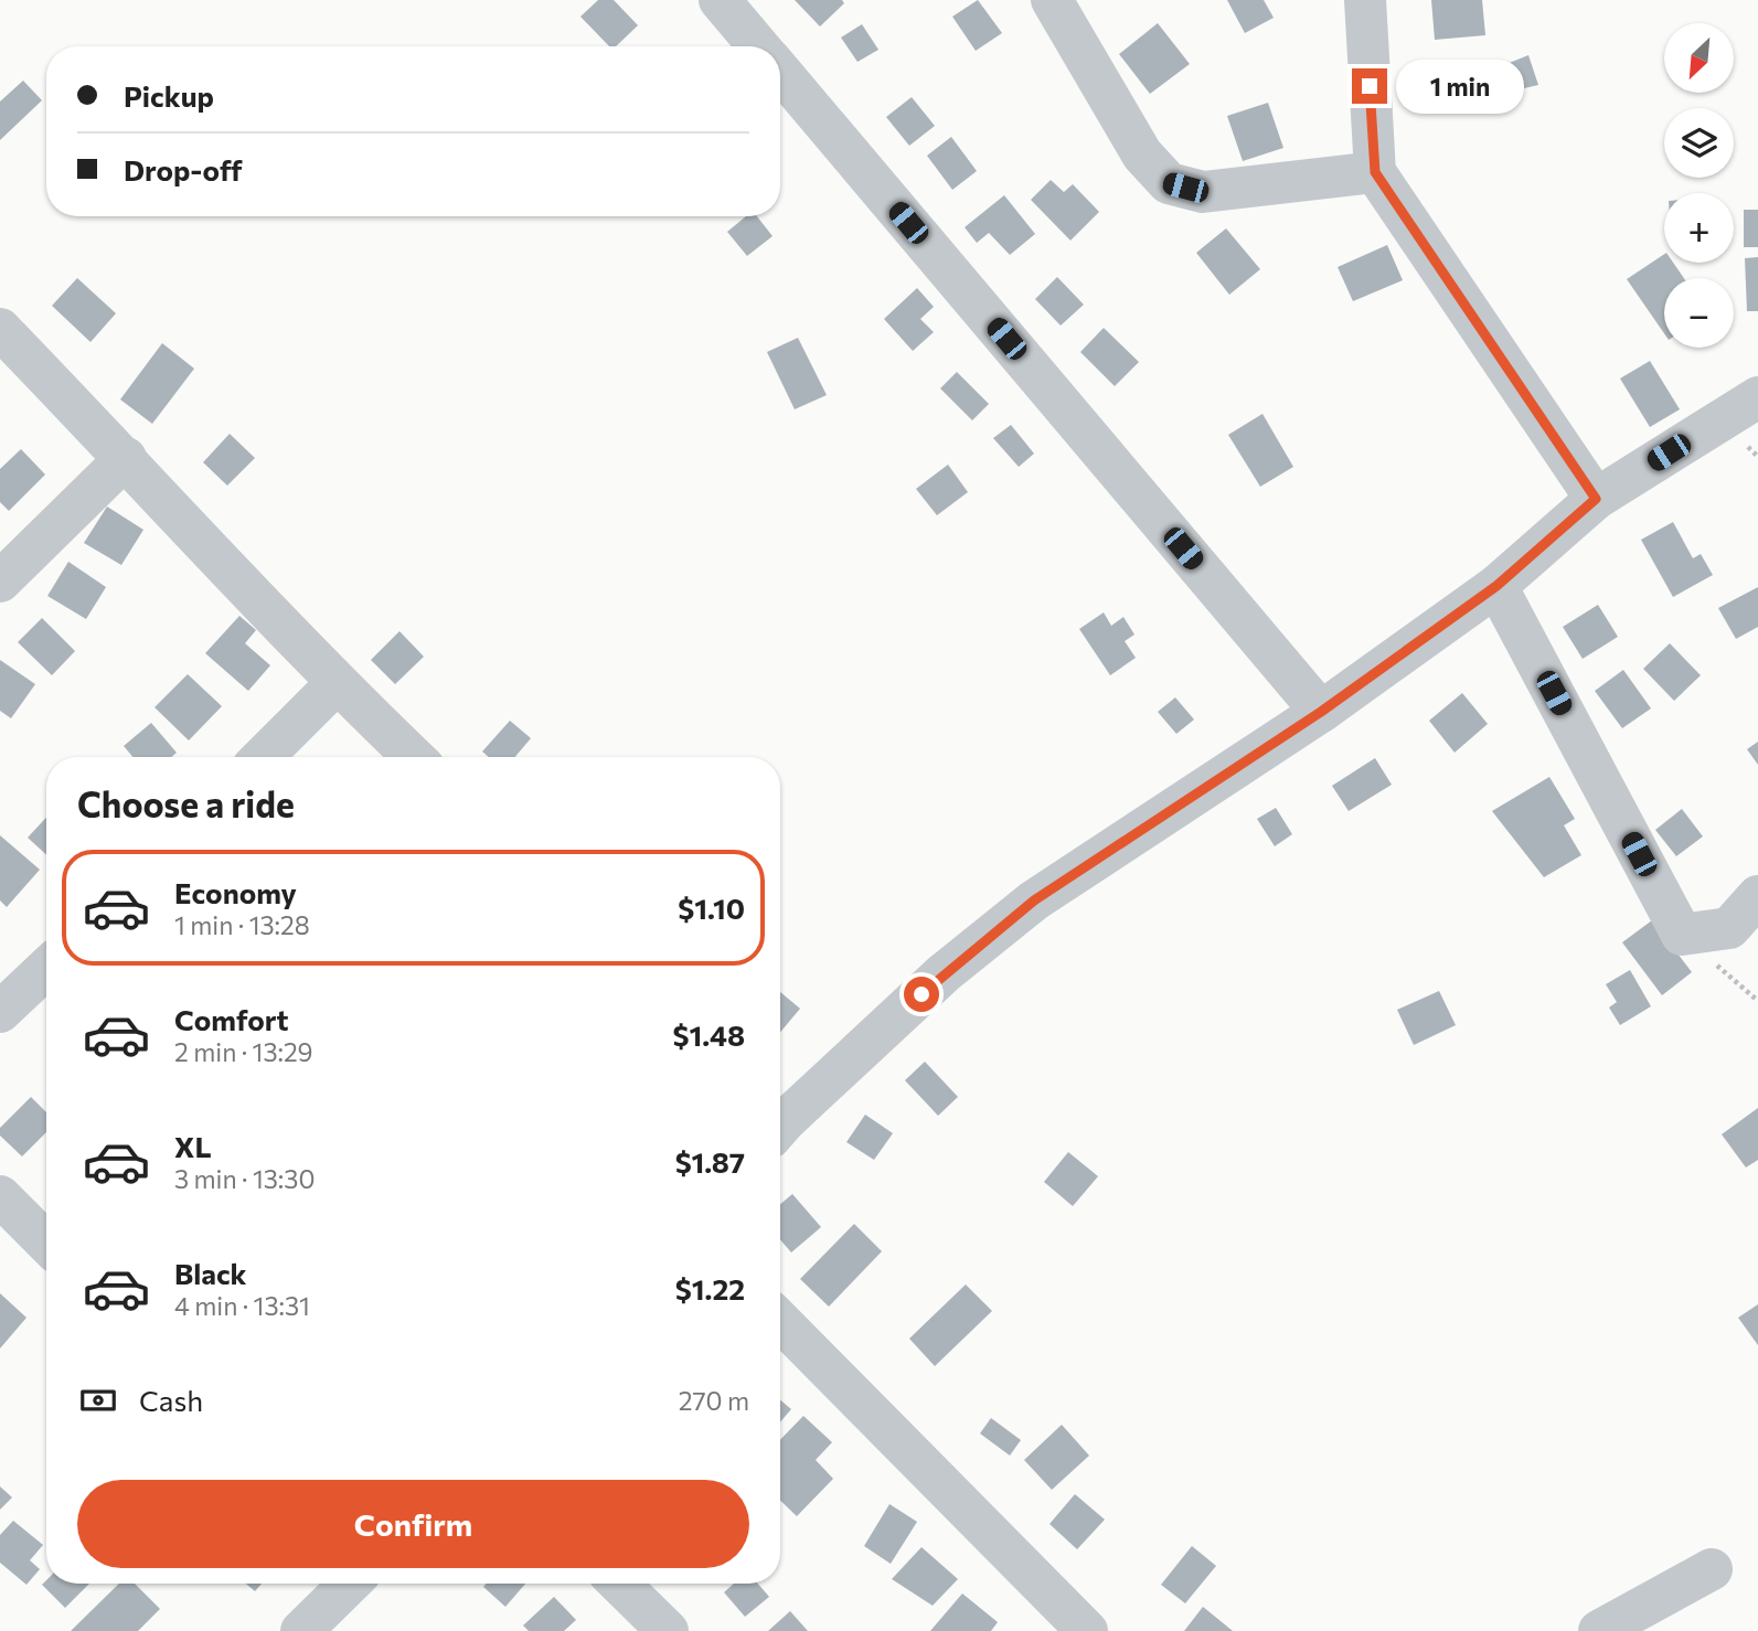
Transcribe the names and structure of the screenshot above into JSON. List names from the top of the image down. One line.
{"north":"bottom left","page":{"map_buttons":["+","−"],"banner":["Pickup","Drop-off"],"bubble":"1 min","heading":"Choose a ride","list":[{"name":"Economy","note":"1 min · 13:28","value":"$1.10"},{"name":"Comfort","note":"2 min · 13:29","value":"$1.48"},{"name":"XL","note":"3 min · 13:30","value":"$1.87"},{"name":"Black","note":"4 min · 13:31","value":"$1.22"}],"pay":["Cash","270 m"],"buttons":"Confirm"}}
